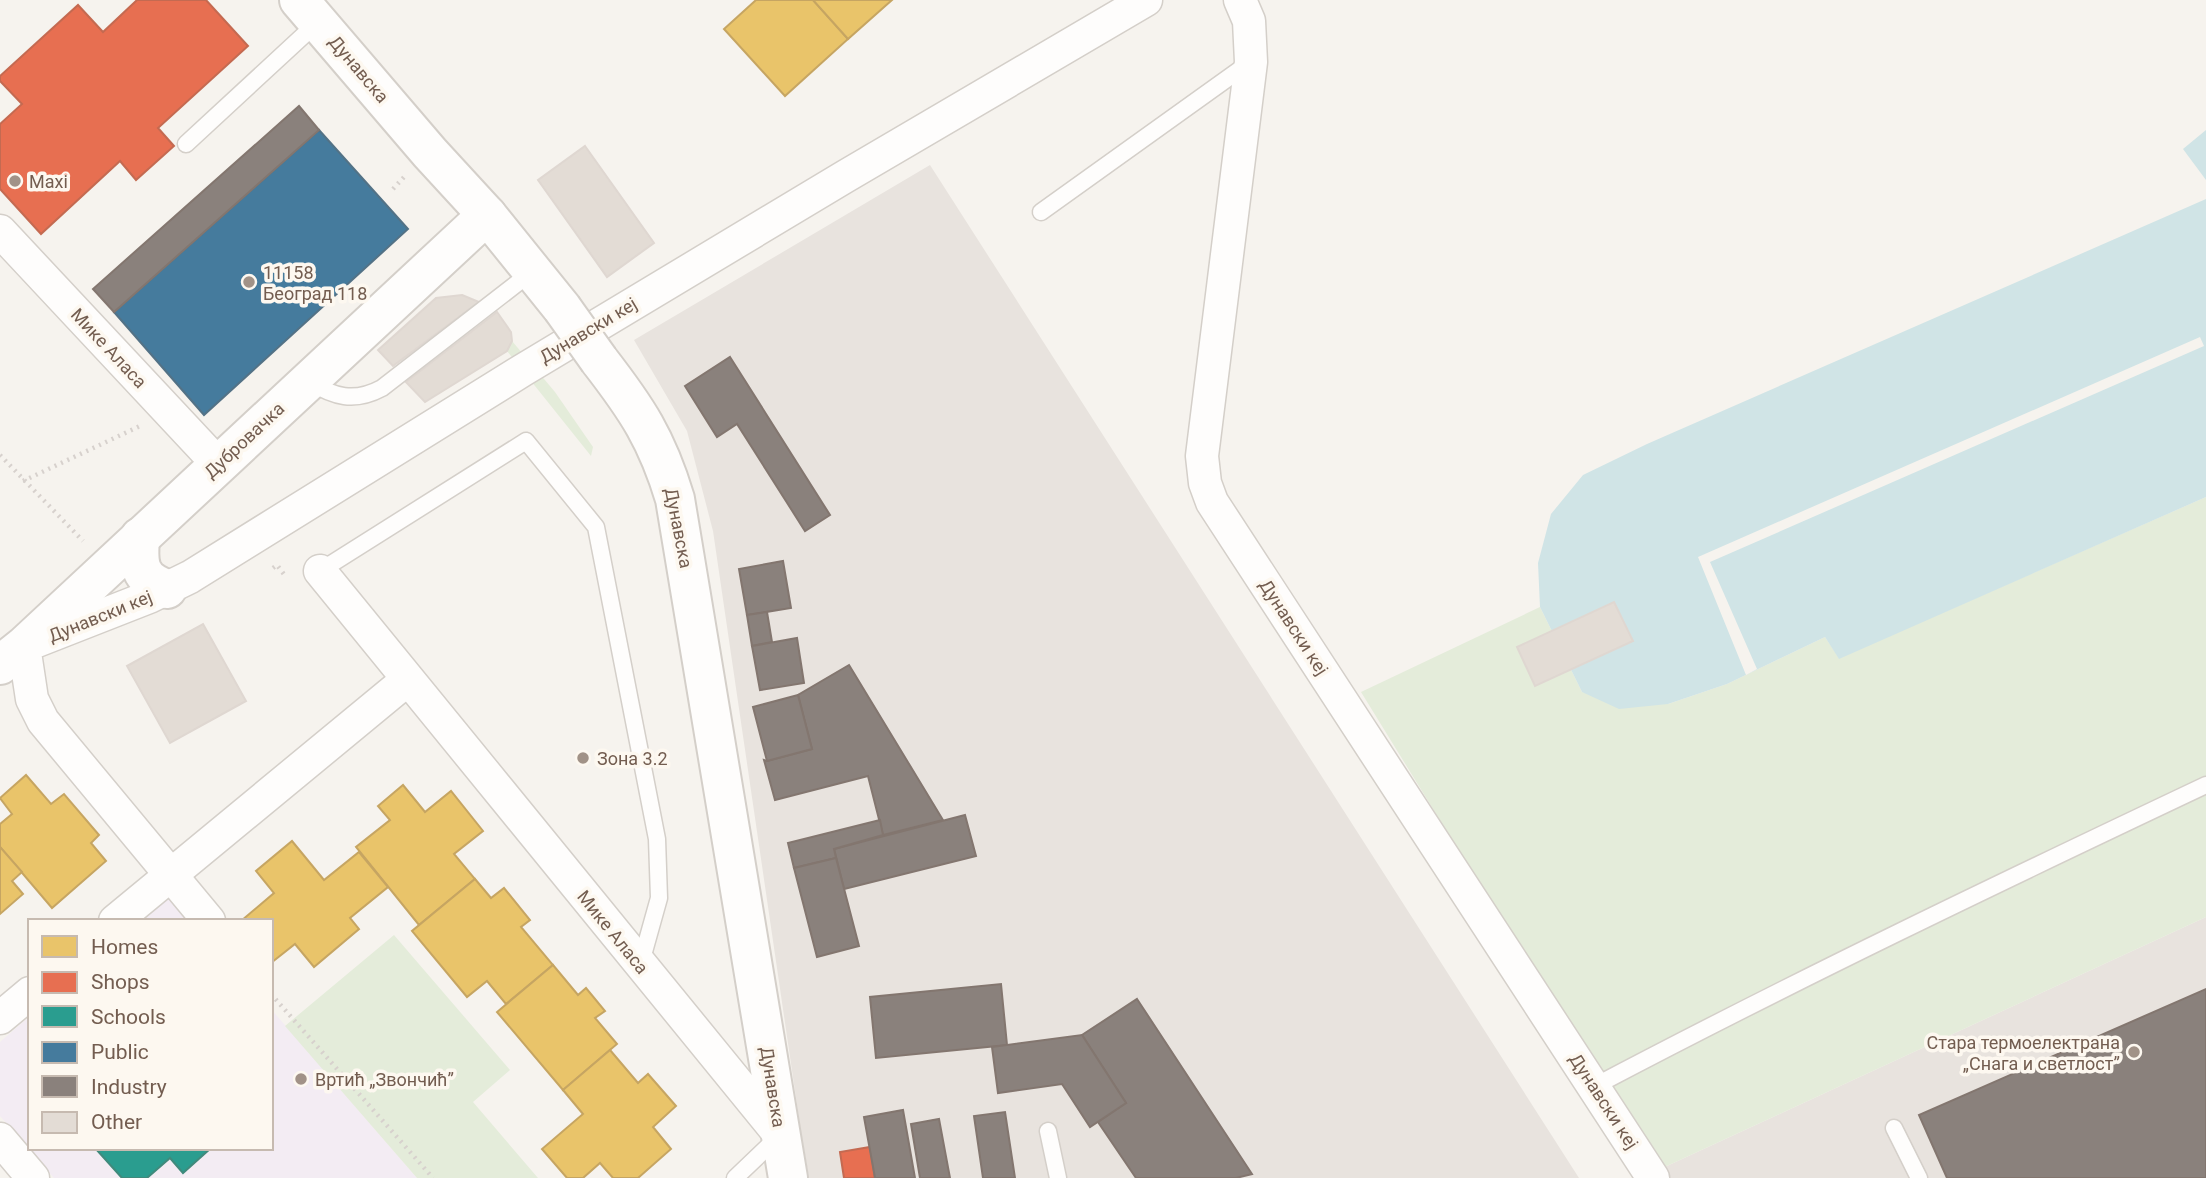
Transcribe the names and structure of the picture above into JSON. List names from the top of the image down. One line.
{"streets":{"main road":["Дунавска","Дубровачка"],"street":["Дунавски кеј","Мике Аласа"]},"crossings":[["Дунавска","Мике Аласа"],["Дунавска","Дубровачка"],["Дунавски кеј","Дубровачка"],["Мике Аласа","Дубровачка"]],"places":["Maxi","11158 Београд 118","Зона 3.2","Стара термоелектрана „Снага и светлост”","Вртић „Звончић”"],"legend":["Homes","Shops","Schools","Public","Industry","Other"]}
